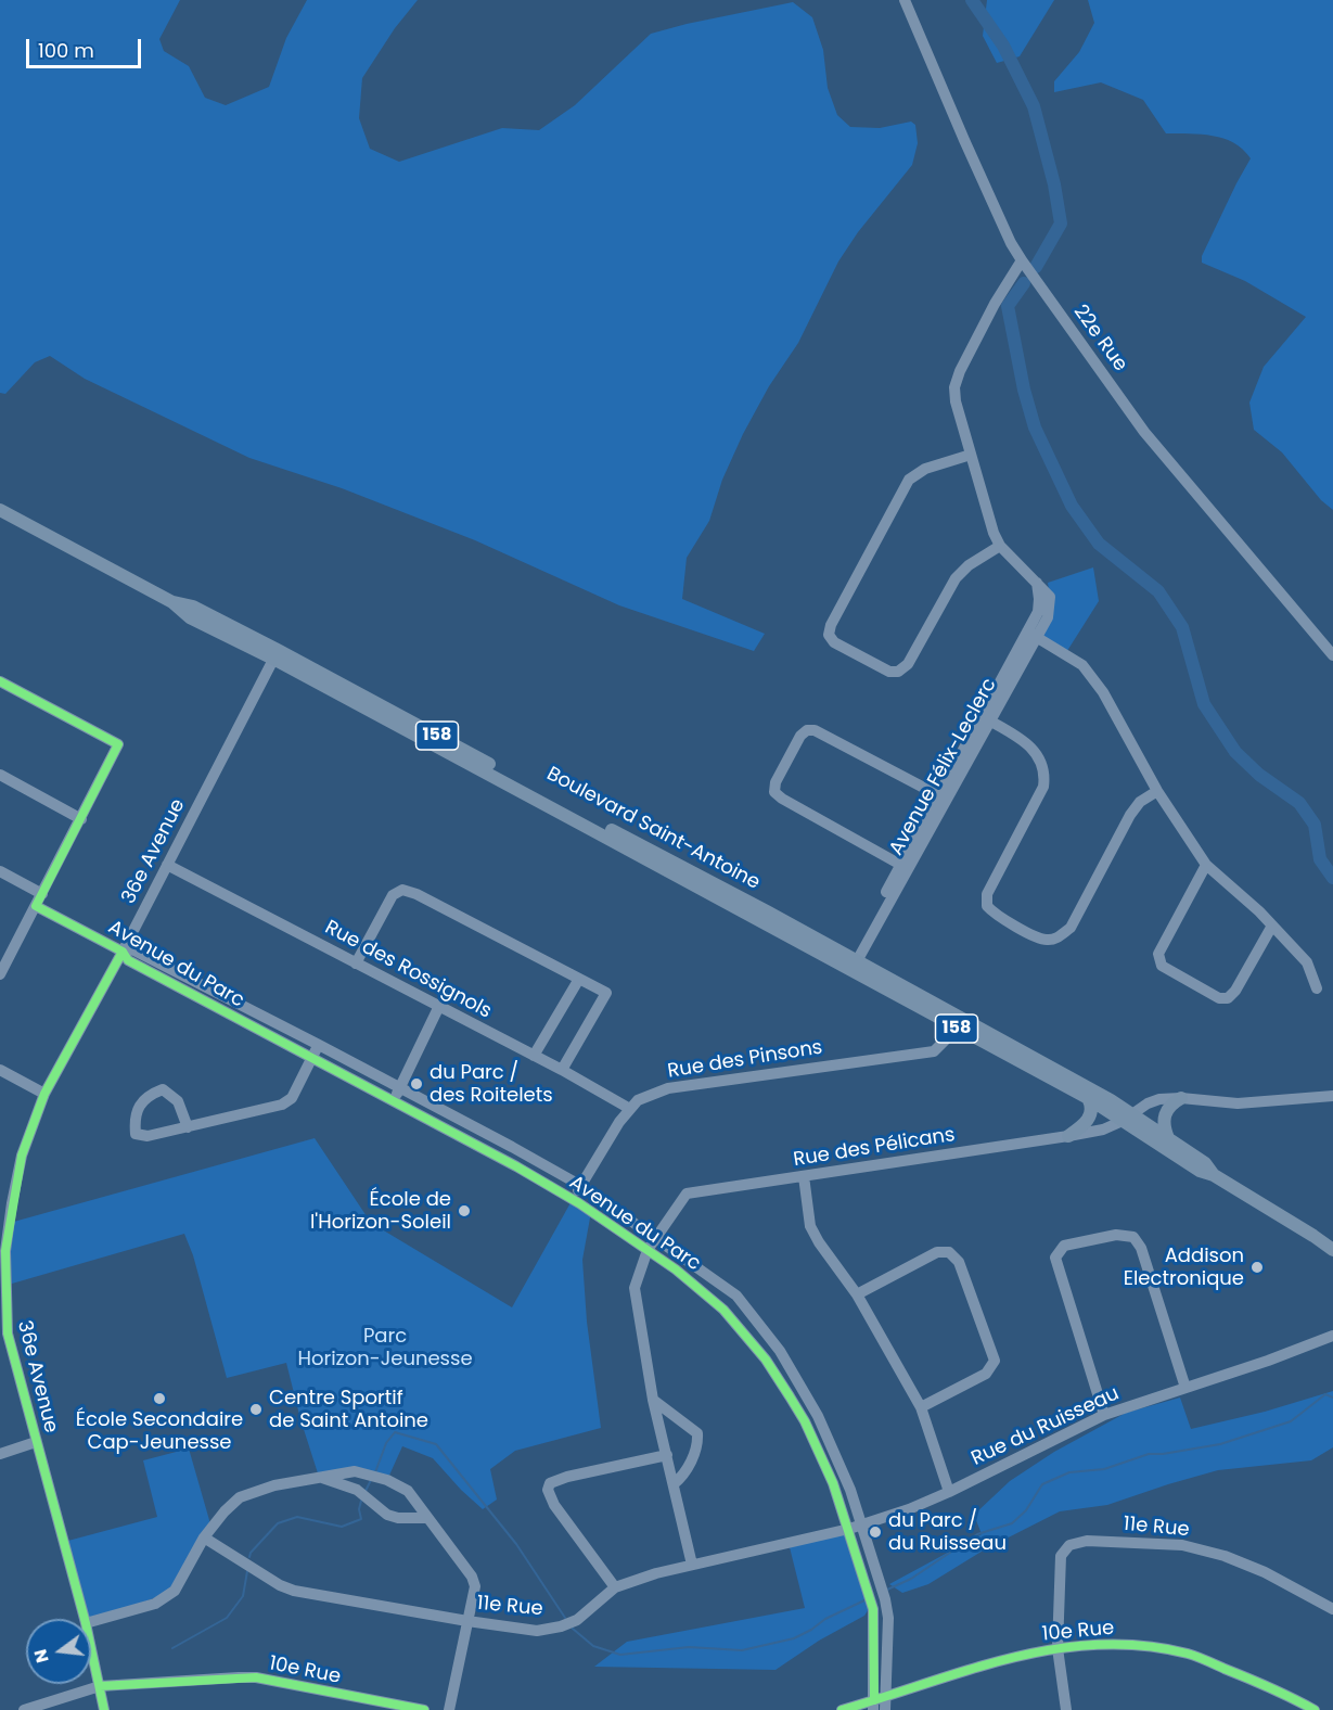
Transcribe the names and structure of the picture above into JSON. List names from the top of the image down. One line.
{"streets":{"main road":["158","Boulevard Saint-Antoine"],"street":["22e Rue","Avenue Félix-Leclerc","36e Avenue","Avenue du Parc","Rue des Rossignols","Rue des Pinsons","Rue des Pélicans","Rue du Ruisseau","11e Rue","10e Rue"]},"crossings":[["22e Rue","Avenue Félix-Leclerc"],["158","Boulevard Saint-Antoine"],["158","Rue des Pélicans"],["Avenue Félix-Leclerc","Boulevard Saint-Antoine"],["Boulevard Saint-Antoine","36e Avenue"],["Boulevard Saint-Antoine","Rue des Pinsons"],["Boulevard Saint-Antoine","Rue des Pélicans"],["36e Avenue","Avenue du Parc"],["36e Avenue","Rue des Rossignols"],["36e Avenue","10e Rue"],["Avenue du Parc","Rue des Pinsons"],["Avenue du Parc","Rue des Pélicans"],["Avenue du Parc","Rue du Ruisseau"],["Avenue du Parc","11e Rue"],["Avenue du Parc","10e Rue"],["Rue des Rossignols","Rue des Pinsons"],["Rue des Pélicans","11e Rue"],["Rue du Ruisseau","11e Rue"],["11e Rue","10e Rue"]],"parks":["Parc Horizon-Jeunesse"],"places":["du Parc / des Roitelets","École de l'Horizon-Soleil","Addison Electronique","École Secondaire Cap-Jeunesse","Centre Sportif de Saint Antoine","du Parc / du Ruisseau"],"scale_bar":"100 m","north":"left"}
